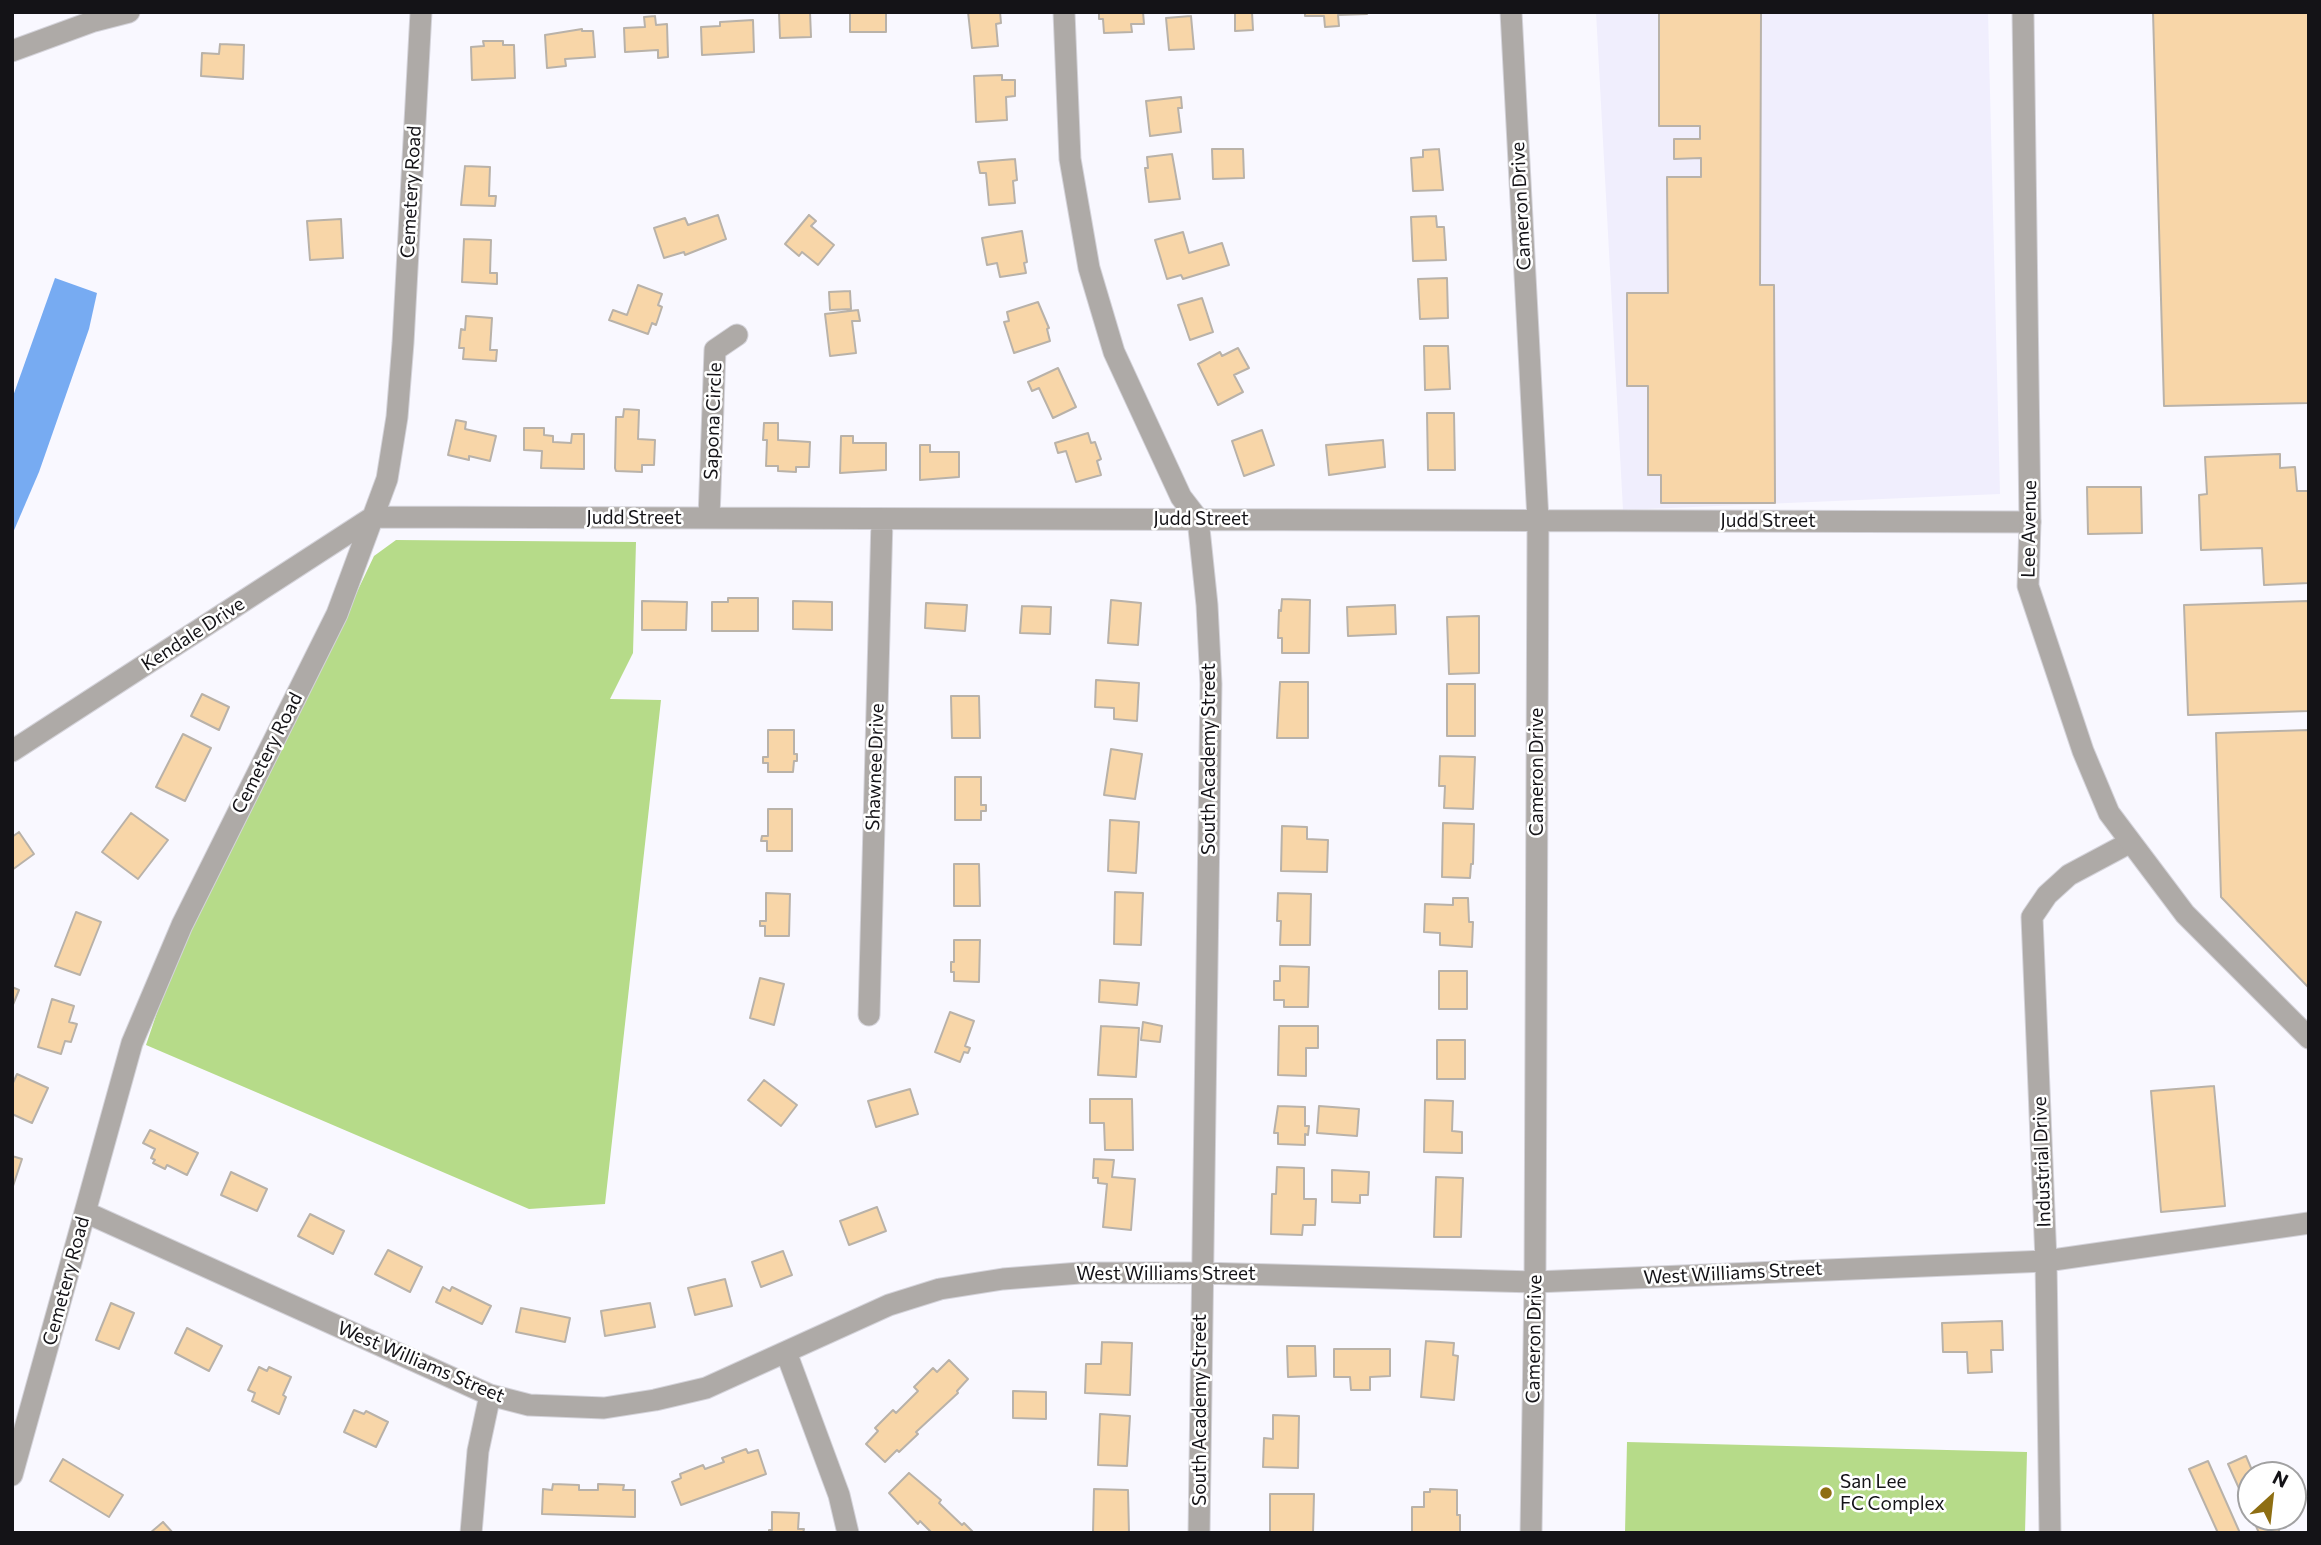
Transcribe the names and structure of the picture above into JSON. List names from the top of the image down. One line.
{"streets":{"street":["Cemetery Road","Cameron Drive","Sapona Circle","Judd Street","Lee Avenue","Kendale Drive","South Academy Street","Shawnee Drive","Industrial Drive","West Williams Street"]},"crossings":[["Cemetery Road","Judd Street"],["Cemetery Road","Kendale Drive"],["Cemetery Road","West Williams Street"],["Cameron Drive","Judd Street"],["Cameron Drive","West Williams Street"],["Sapona Circle","Judd Street"],["Judd Street","Lee Avenue"],["Judd Street","Kendale Drive"],["Judd Street","South Academy Street"],["Judd Street","Shawnee Drive"],["Lee Avenue","Industrial Drive"],["South Academy Street","West Williams Street"],["Industrial Drive","West Williams Street"]],"places":["San Lee FC Complex"],"north":"top right"}
